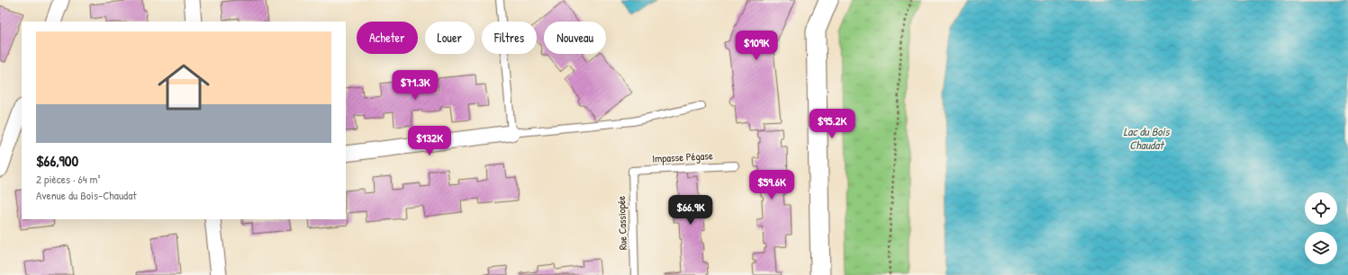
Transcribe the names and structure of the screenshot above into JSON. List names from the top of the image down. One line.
{"streets":{"lane":["Impasse Pégase","Rue Cassiopée"]},"crossings":[["Impasse Pégase","Rue Cassiopée"]],"water":["Lac du Bois Chaudat"],"page":{"chip":["Acheter","Louer","Filtres","Nouveau"],"list":[{"name":"$66,900","note":"2 pièces · 64 m² · Avenue du Bois-Chaudat"}],"price":["$109K","$71.3K","$95.2K","$132K","$59.6K","$66.9K"]}}
